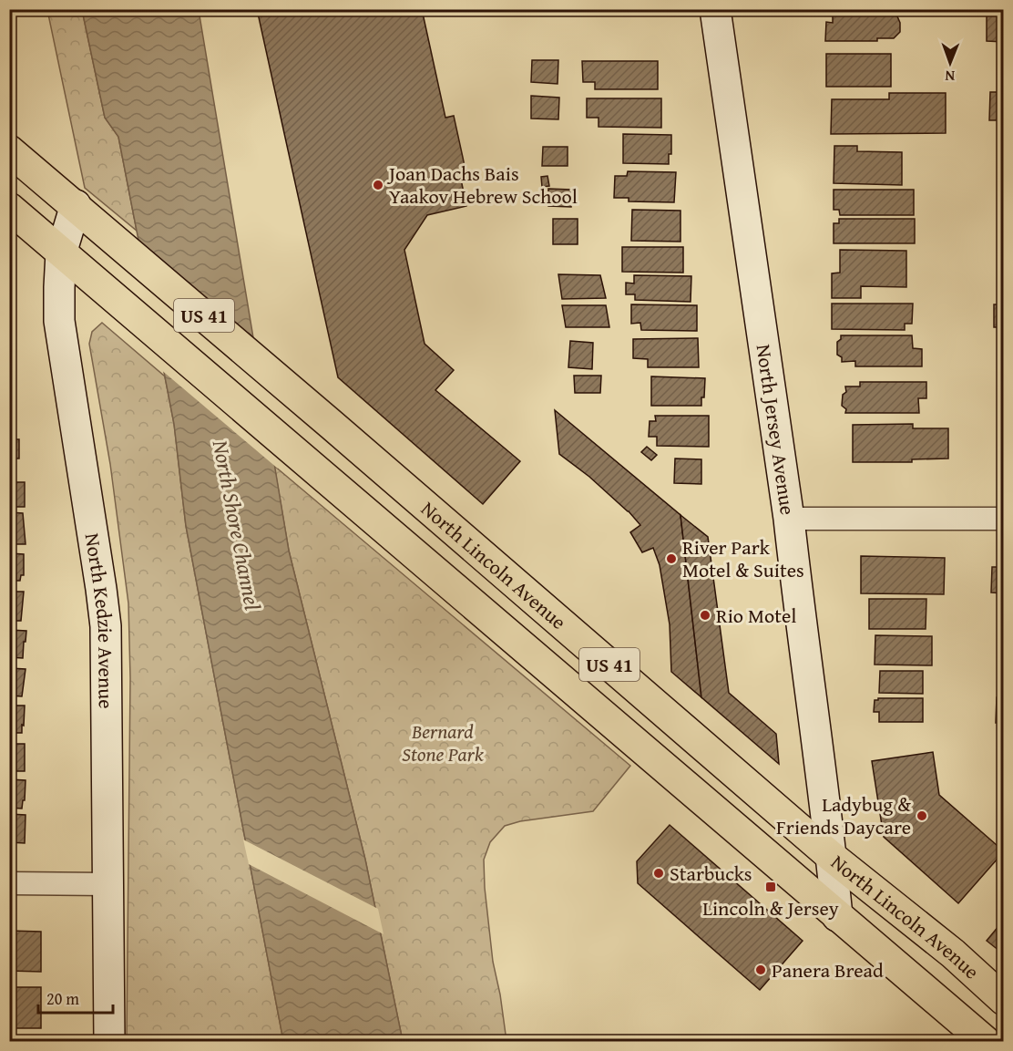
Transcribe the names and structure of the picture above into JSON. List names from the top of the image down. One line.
{"streets":{"main road":["US 41","North Jersey Avenue","North Lincoln Avenue","North Kedzie Avenue"]},"crossings":[["North Jersey Avenue","North Lincoln Avenue"],["North Lincoln Avenue","North Kedzie Avenue"]],"water":["North Shore Channel"],"parks":["Bernard Stone Park"],"places":{"other":["Joan Dachs Bais Yaakov Hebrew School","River Park Motel & Suites","Rio Motel","Ladybug & Friends Daycare","Starbucks","Panera Bread"],"transit":["Lincoln & Jersey"]},"scale_bar":"20 m","north":"bottom"}
